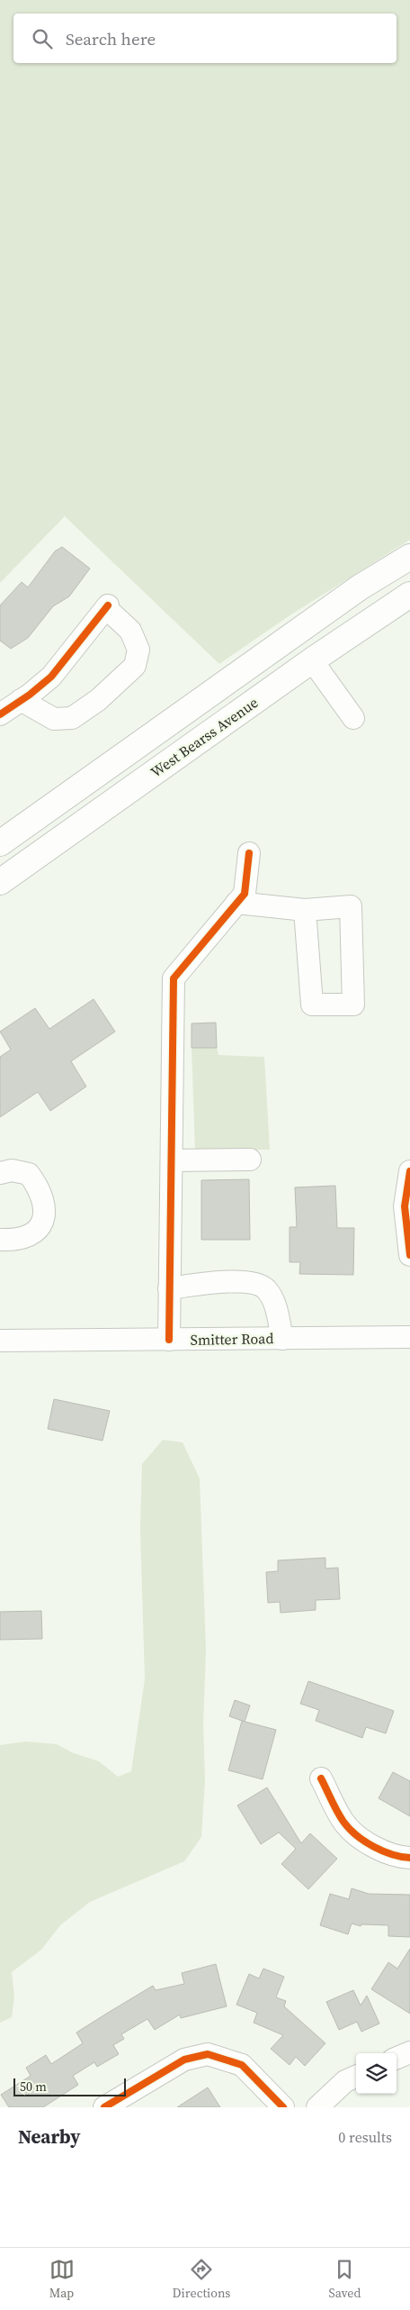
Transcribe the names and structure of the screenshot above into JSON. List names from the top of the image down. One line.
{"streets":{"main road":["West Bearss Avenue"],"street":["Smitter Road"]},"scale_bar":"50 m","page":{"search":"Search here","scale":"50 m","heading":["Nearby","0 results"],"nav":["Map","Directions","Saved"]}}
